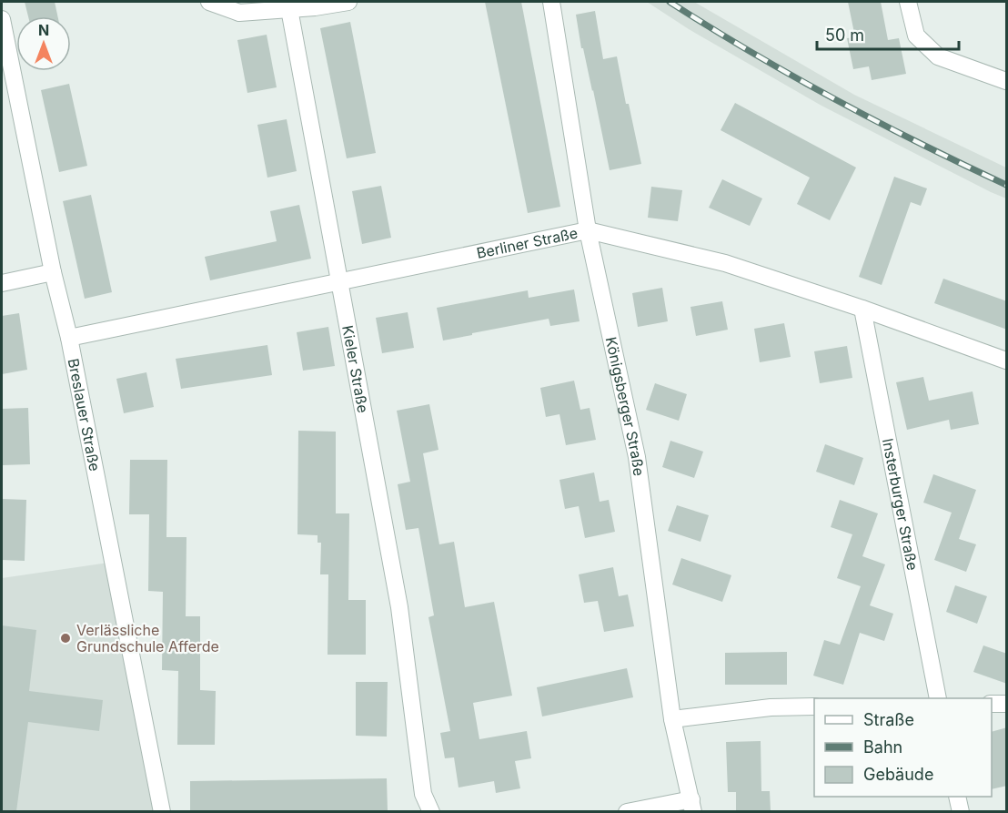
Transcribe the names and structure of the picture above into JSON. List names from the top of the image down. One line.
{"streets":{"street":["Berliner Straße","Kieler Straße","Königsberger Straße","Breslauer Straße","Insterburger Straße"]},"crossings":[["Berliner Straße","Kieler Straße"],["Berliner Straße","Königsberger Straße"],["Berliner Straße","Breslauer Straße"],["Berliner Straße","Insterburger Straße"]],"places":["Verlässliche Grundschule Afferde"],"legend":["Straße","Bahn","Gebäude"],"scale_bar":"50 m","north":"top"}
